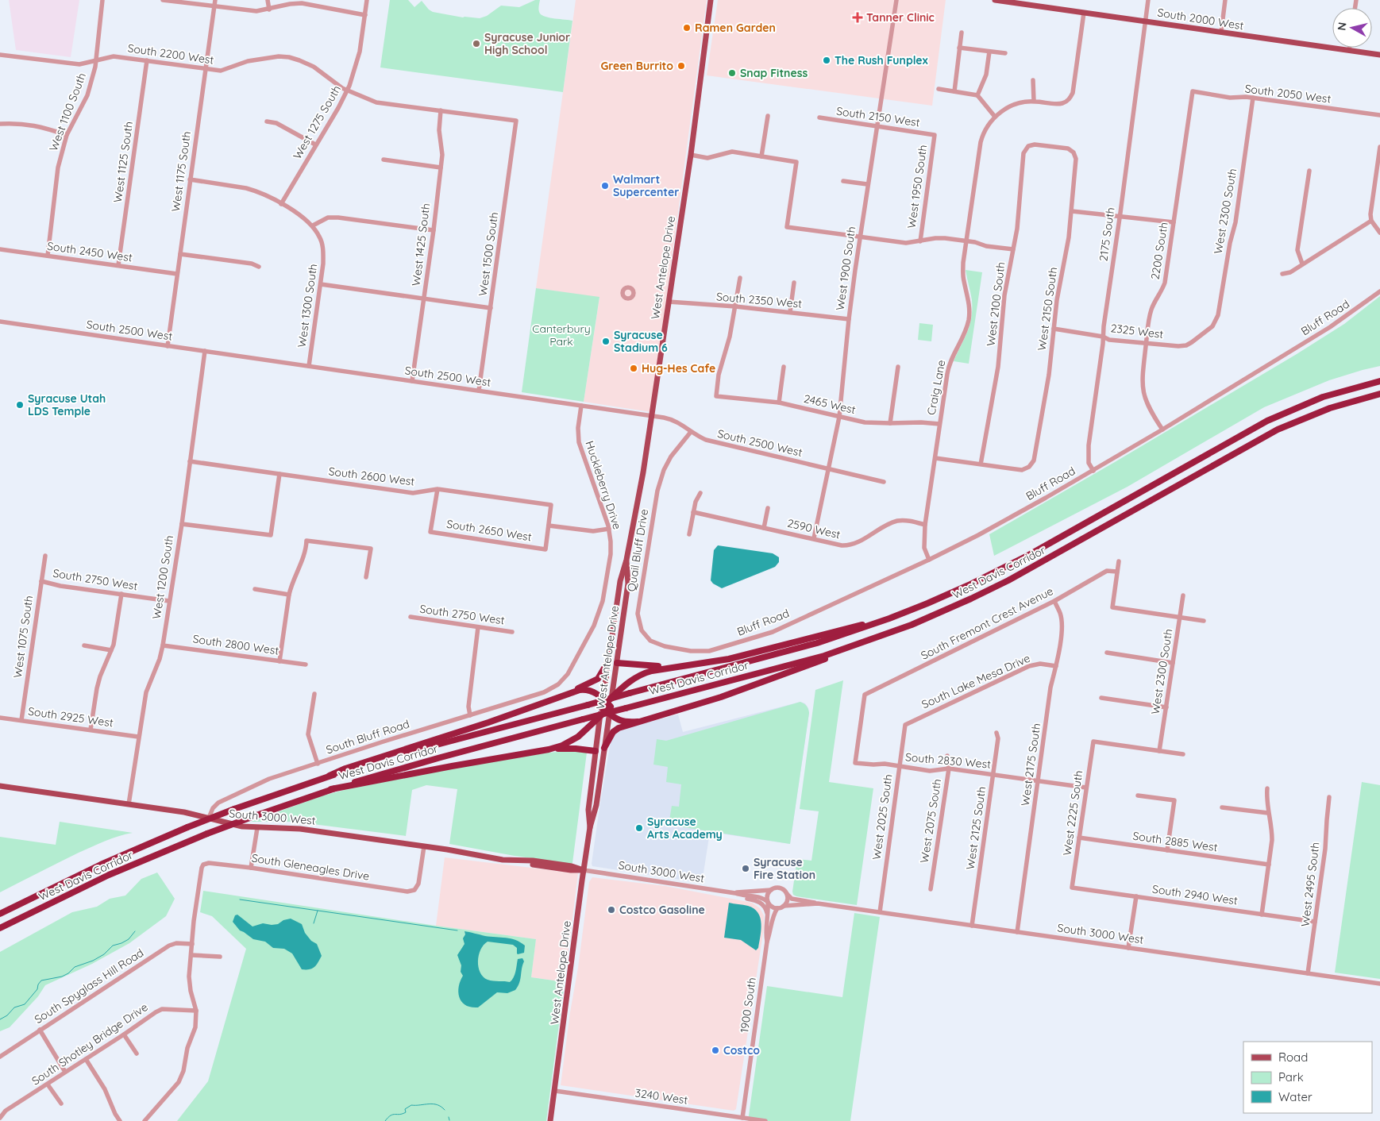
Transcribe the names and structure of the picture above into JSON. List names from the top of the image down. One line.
{"streets":{"highway":["West Davis Corridor"],"main road":["South 2000 West","West Antelope Drive","South 3000 West"],"street":["South 2200 West","South 2050 West","West 1100 South","South 2150 West","West 1275 South","West 1125 South","West 1175 South","West 1950 South","West 2300 South","2175 South","West 1425 South","2200 South","South 2450 West","West 1500 South","West 1900 South","South 2350 West","West 2100 South","West 1300 South","West 2150 South","Bluff Road","South 2500 West","2325 West","Craig Lane","2465 West","South 2600 West","Huckleberry Drive","2590 West","South 2650 West","Quail Bluff Drive","West 1200 South","South 2750 West","South Fremont Crest Avenue","West 1075 South","South 2800 West","South Lake Mesa Drive","South 2925 West","South Bluff Road","South 2830 West","West 2175 South","West 2225 South","West 2025 South","West 2075 South","West 2125 South","South 2885 West","South Gleneagles Drive","West 2495 South","South 2940 West","South Spyglass Hill Road","1900 South","South Shotley Bridge Drive","3240 West"]},"crossings":[["South 2000 West","2175 South"],["South 2200 West","West 1100 South"],["South 2200 West","West 1275 South"],["South 2200 West","West 1125 South"],["South 2200 West","West 1175 South"],["South 2200 West","West 1425 South"],["South 2200 West","West 1500 South"],["South 2050 West","West 2300 South"],["South 2050 West","2200 South"],["West 1100 South","South 2450 West"],["South 2150 West","West 1950 South"],["South 2150 West","West 1900 South"],["West 1125 South","South 2450 West"],["West 1175 South","South 2450 West"],["West 1175 South","South 2500 West"],["West 2300 South","2325 West"],["West 2300 South","West 2225 South"],["2175 South","Bluff Road"],["2175 South","2325 West"],["West 1425 South","South 2500 West"],["2200 South","Bluff Road"],["2200 South","2325 West"],["West 1500 South","South 2500 West"],["West Antelope Drive","South 2350 West"],["West Antelope Drive","South 2500 West"],["West Antelope Drive","South 3000 West"],["West Antelope Drive","3240 West"],["West 1900 South","South 2350 West"],["West 1900 South","South 2500 West"],["West 1900 South","2465 West"],["West 1900 South","2590 West"],["South 2350 West","2465 West"],["West 2100 South","West 2150 South"],["West 1300 South","South 2500 West"],["West 2150 South","2325 West"],["Bluff Road","Craig Lane"],["Bluff Road","Quail Bluff Drive"],["South 2500 West","Huckleberry Drive"],["South 2500 West","Quail Bluff Drive"],["South 2500 West","West 1200 South"],["Craig Lane","2465 West"],["Craig Lane","2590 West"],["South 2600 West","South 2650 West"],["South 2600 West","West 1200 South"],["Huckleberry Drive","South Bluff Road"],["West 1200 South","South 2750 West"],["West 1200 South","South 2800 West"],["West 1200 South","South 2925 West"],["West 1200 South","South 3000 West"],["South 2750 West","West 1075 South"],["South Fremont Crest Avenue","South 2830 West"],["South Fremont Crest Avenue","West 2175 South"],["West 1075 South","South 2925 West"],["South Lake Mesa Drive","West 2175 South"],["South Lake Mesa Drive","West 2025 South"],["South Bluff Road","South 3000 West"],["South 2830 West","West 2175 South"],["South 2830 West","West 2225 South"],["South 2830 West","West 2025 South"],["South 2830 West","West 2075 South"],["South 2830 West","West 2125 South"],["West 2175 South","South 3000 West"],["West 2225 South","South 2885 West"],["West 2225 South","South 2940 West"],["South 3000 West","West 2025 South"],["South 3000 West","West 2125 South"],["South 3000 West","South Gleneagles Drive"],["South 3000 West","West 2495 South"],["South Gleneagles Drive","South Spyglass Hill Road"],["West 2495 South","South 2940 West"],["1900 South","3240 West"]],"parks":["Canterbury Park"],"places":{"health":["Tanner Clinic"],"other":["Ramen Garden","Syracuse Junior High School","The Rush Funplex","Green Burrito","Snap Fitness","Walmart Supercenter","Syracuse Stadium 6","Hug-Hes Cafe","Syracuse Utah LDS Temple","Syracuse Arts Academy","Syracuse Fire Station","Costco Gasoline","Costco"]},"legend":["Road","Park","Water"],"north":"left"}
